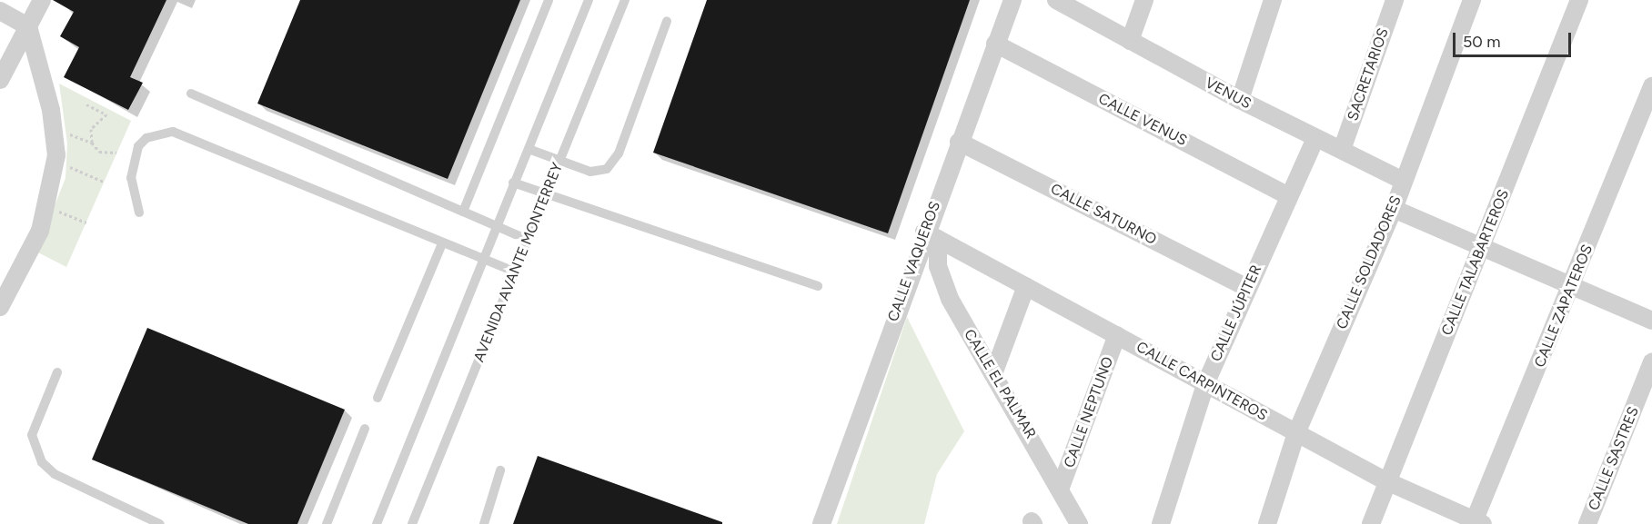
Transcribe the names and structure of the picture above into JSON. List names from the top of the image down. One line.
{"streets":{"street":["SACRETARIOS","VENUS","CALLE VENUS","CALLE SATURNO","CALLE VAQUEROS","CALLE SOLDADORES","CALLE TALABARTEROS","CALLE ZAPATEROS","CALLE JÚPITER","CALLE CARPINTEROS","CALLE EL PALMAR","CALLE NEPTUNO","CALLE SASTRES"],"lane":["AVENIDA AVANTE MONTERREY"]},"crossings":[["SACRETARIOS","VENUS"],["VENUS","CALLE SOLDADORES"],["VENUS","CALLE JÚPITER"],["CALLE VENUS","CALLE VAQUEROS"],["CALLE VENUS","CALLE JÚPITER"],["CALLE SATURNO","CALLE VAQUEROS"],["CALLE SATURNO","CALLE JÚPITER"],["CALLE VAQUEROS","CALLE CARPINTEROS"],["CALLE VAQUEROS","CALLE EL PALMAR"],["CALLE SOLDADORES","CALLE CARPINTEROS"],["CALLE TALABARTEROS","CALLE CARPINTEROS"],["CALLE ZAPATEROS","CALLE CARPINTEROS"],["CALLE JÚPITER","CALLE CARPINTEROS"],["CALLE CARPINTEROS","CALLE EL PALMAR"],["CALLE CARPINTEROS","CALLE NEPTUNO"],["CALLE EL PALMAR","CALLE NEPTUNO"]],"scale_bar":"50 m"}
